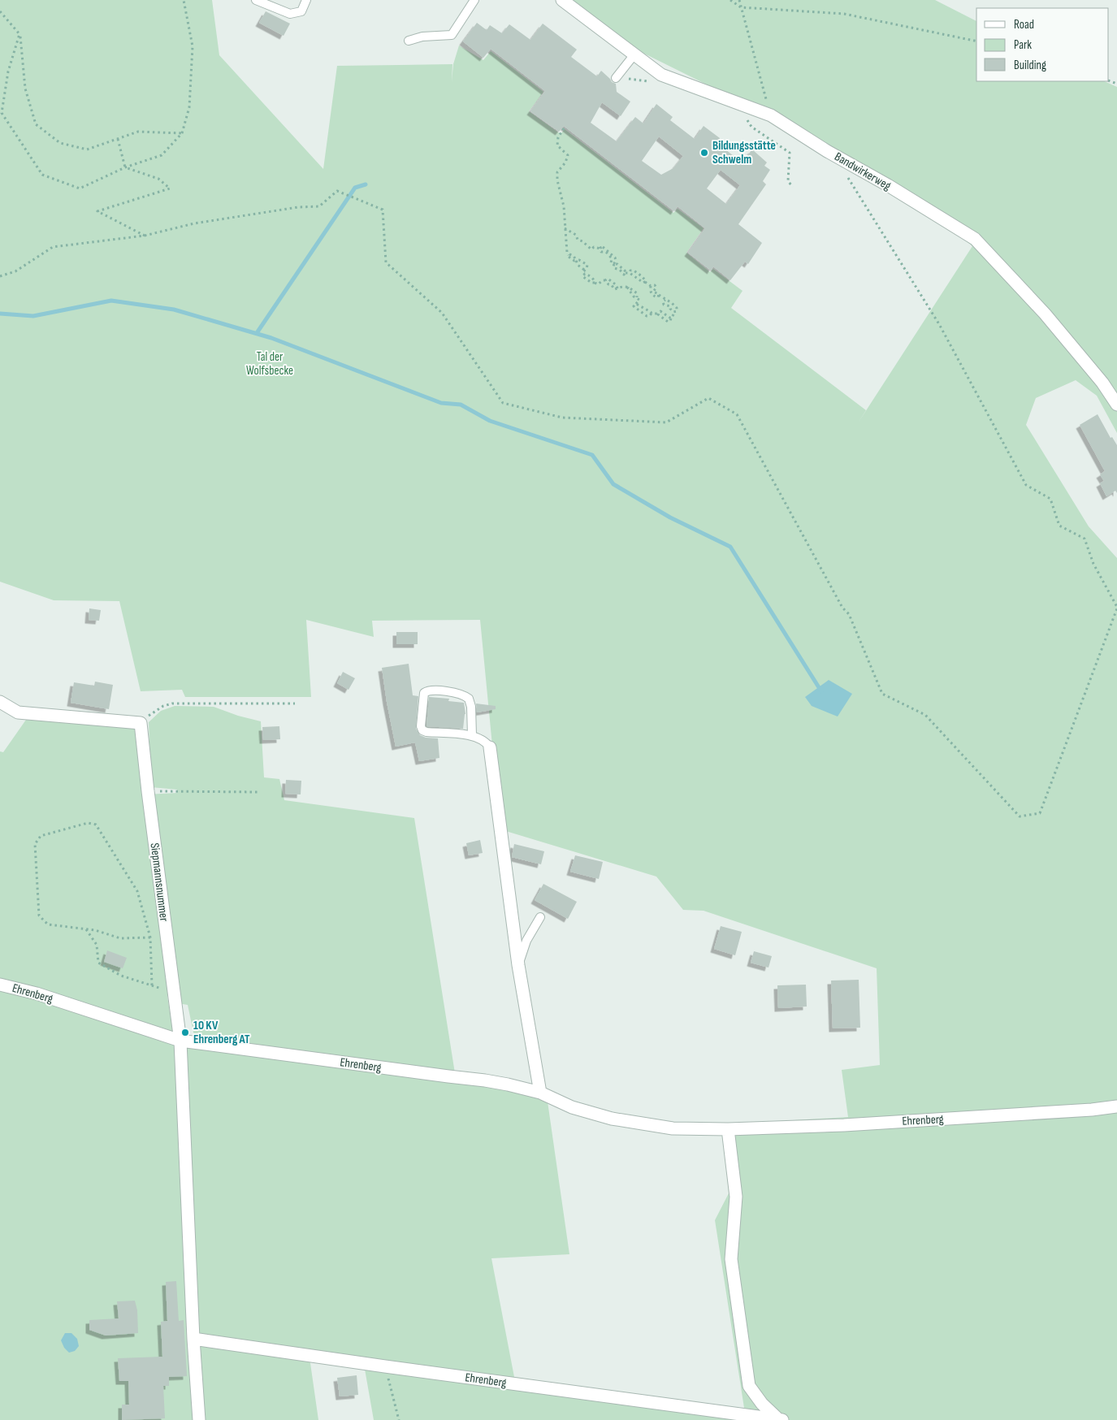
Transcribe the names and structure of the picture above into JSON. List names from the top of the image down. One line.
{"streets":{"street":["Bandwirkerweg","Siepmannsnummer","Ehrenberg"]},"crossings":[["Siepmannsnummer","Ehrenberg"]],"parks":["Tal der Wolfsbecke"],"places":["Bildungsstätte Schwelm","10 KV Ehrenberg AT"],"legend":["Road","Park","Building"]}
